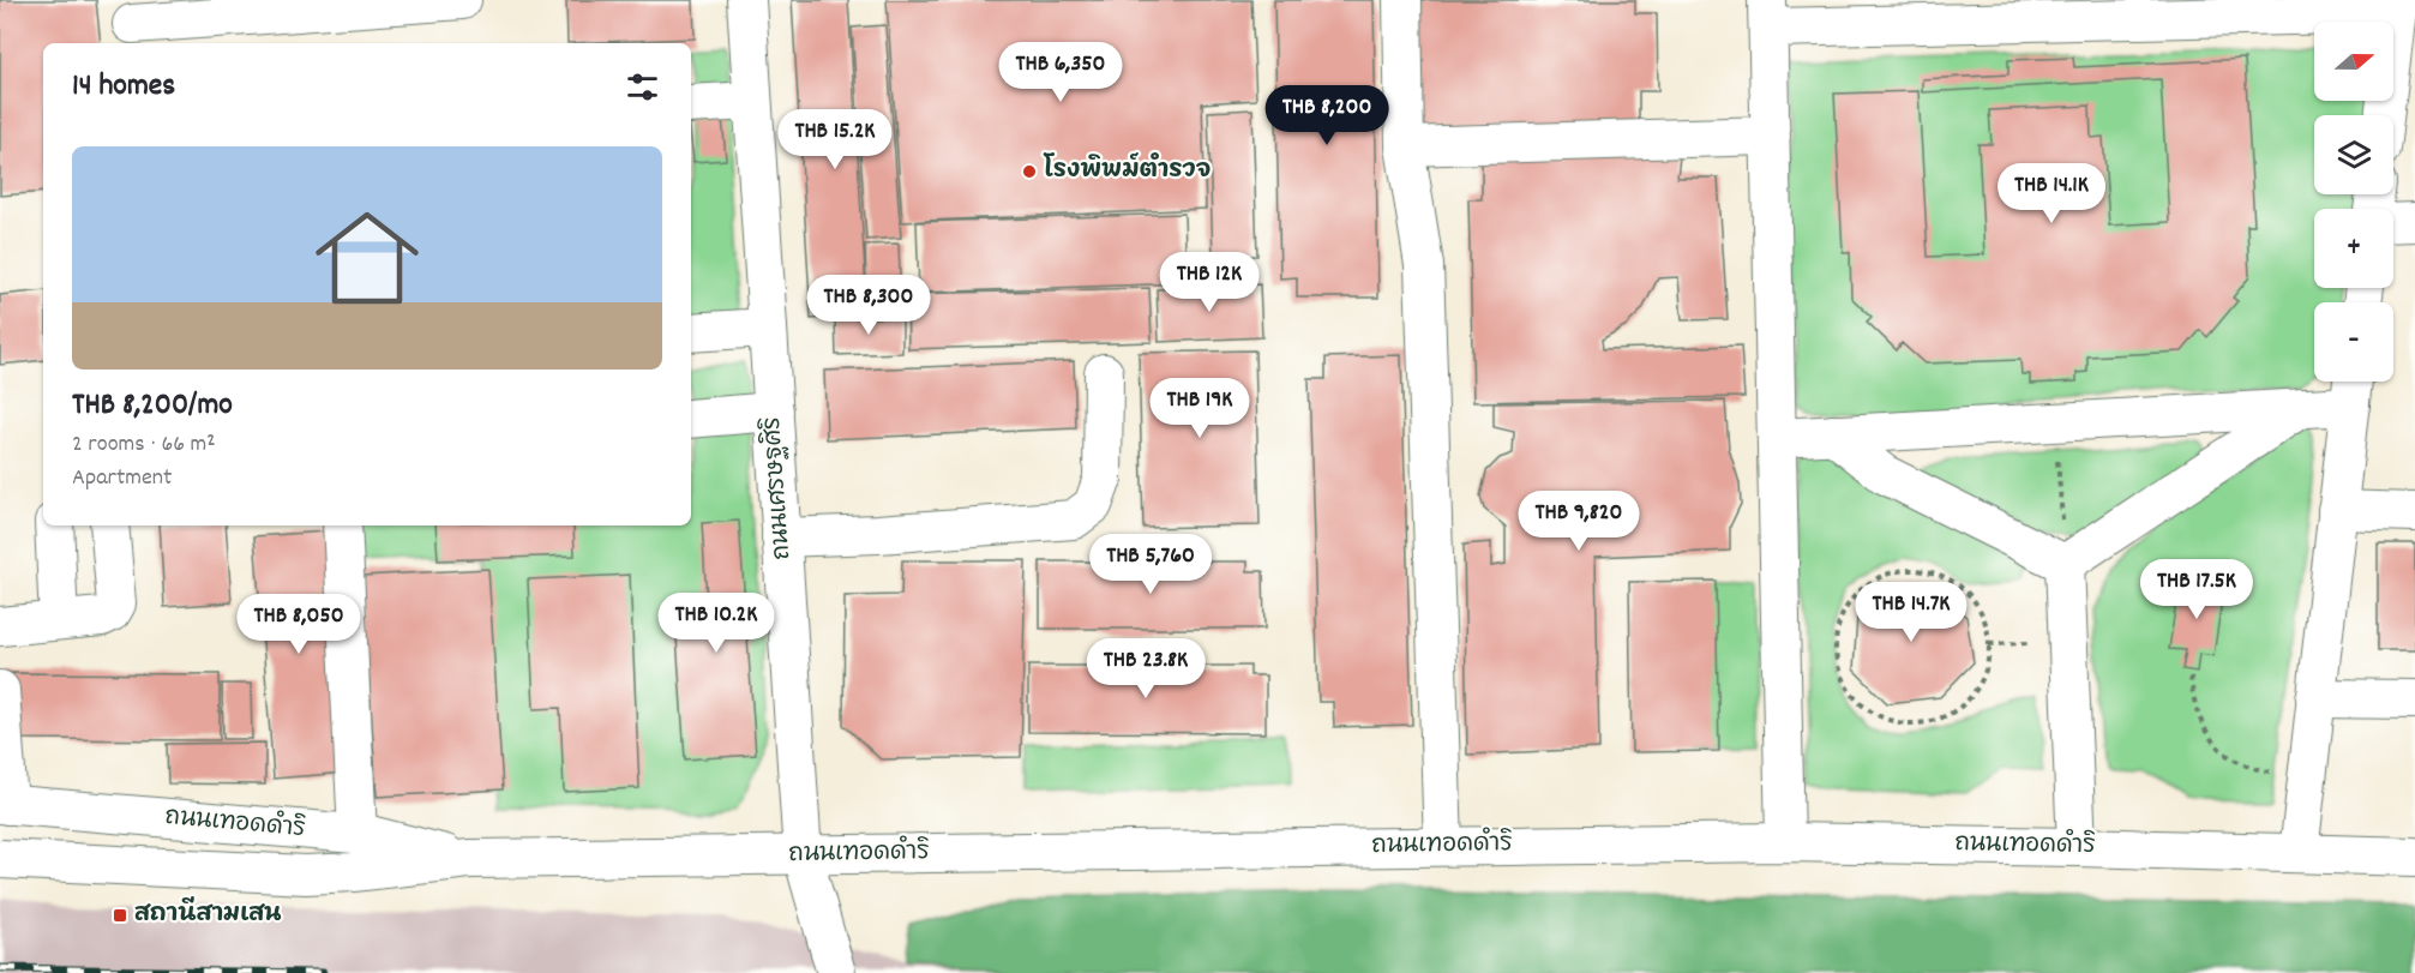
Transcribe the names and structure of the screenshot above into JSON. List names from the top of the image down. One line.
{"streets":{"street":["ถนนเศรษฐศิริ","ถนนเทอดดำริ"]},"crossings":[["ถนนเศรษฐศิริ","ถนนเทอดดำริ"]],"places":{"other":["โรงพิพม์ตำรวจ"],"transit":["สถานีสามเสน"]},"north":"right","page":{"map_buttons":["+","−"],"price":["THB 6,350","THB 8,200","THB 15.2K","THB 14.1K","THB 12K","THB 8,300","THB 19K","THB 9,820","THB 5,760","THB 17.5K","THB 14.7K","THB 10.2K","THB 8,050","THB 23.8K"],"heading":"14 homes","list":[{"name":"THB 8,200/mo","note":"2 rooms · 66 m² · Apartment"}]}}
